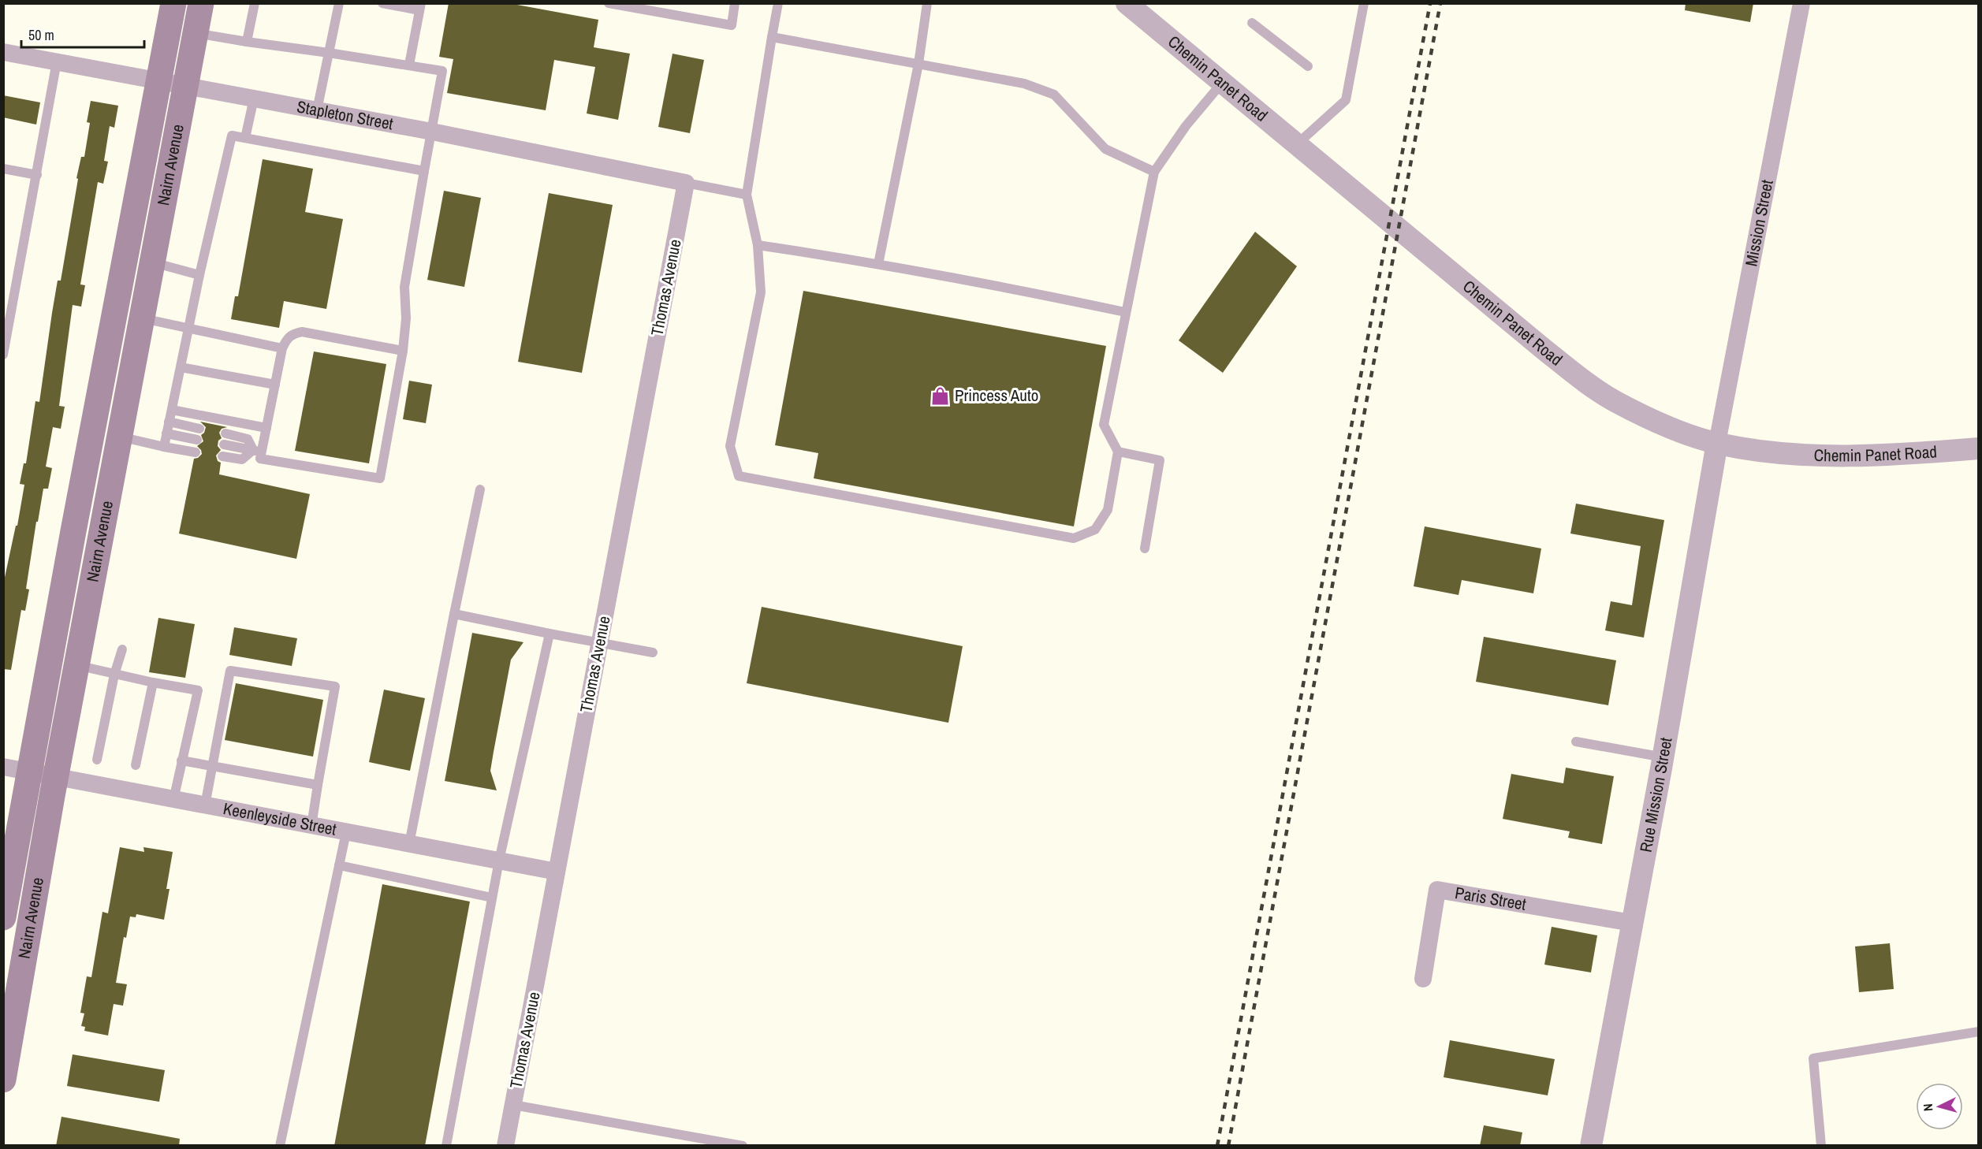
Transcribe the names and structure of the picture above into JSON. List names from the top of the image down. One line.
{"streets":{"main road":["Nairn Avenue"],"street":["Chemin Panet Road","Stapleton Street","Mission Street","Thomas Avenue","Rue Mission Street","Keenleyside Street","Paris Street"]},"crossings":[["Chemin Panet Road","Mission Street"],["Chemin Panet Road","Rue Mission Street"],["Stapleton Street","Nairn Avenue"],["Stapleton Street","Thomas Avenue"],["Nairn Avenue","Keenleyside Street"],["Mission Street","Rue Mission Street"],["Thomas Avenue","Keenleyside Street"],["Rue Mission Street","Paris Street"]],"places":{"shop":["Princess Auto"]},"scale_bar":"50 m","north":"left"}
